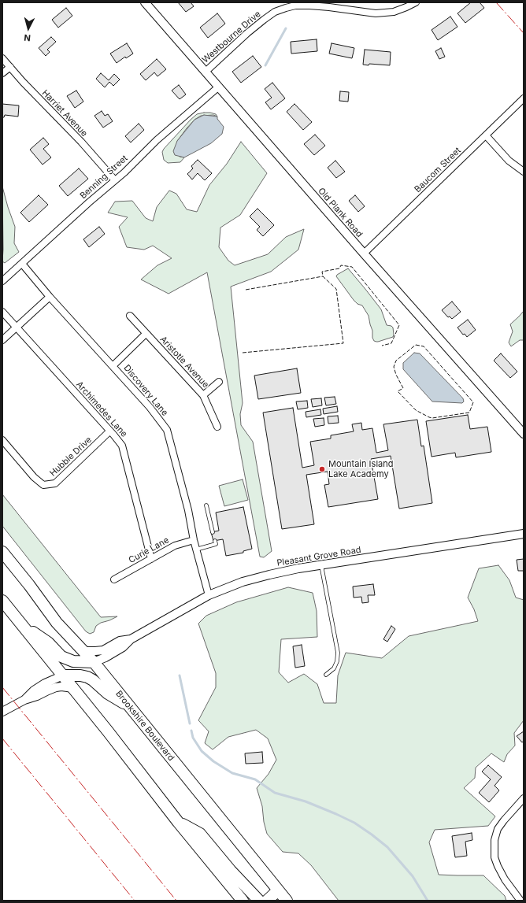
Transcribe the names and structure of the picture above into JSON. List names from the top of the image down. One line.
{"streets":{"highway":["Brookshire Boulevard"],"street":["Westbourne Drive","Harriet Avenue","Baucom Street","Benning Street","Old Plank Road","Aristotle Avenue","Discovery Lane","Archimedes Lane","Hubble Drive","Curie Lane","Pleasant Grove Road"]},"crossings":[["Westbourne Drive","Old Plank Road"],["Harriet Avenue","Benning Street"],["Baucom Street","Old Plank Road"],["Benning Street","Old Plank Road"],["Benning Street","Discovery Lane"],["Discovery Lane","Curie Lane"],["Discovery Lane","Pleasant Grove Road"],["Archimedes Lane","Hubble Drive"],["Archimedes Lane","Curie Lane"],["Pleasant Grove Road","Brookshire Boulevard"]],"places":["Mountain Island Lake Academy"],"north":"bottom"}
